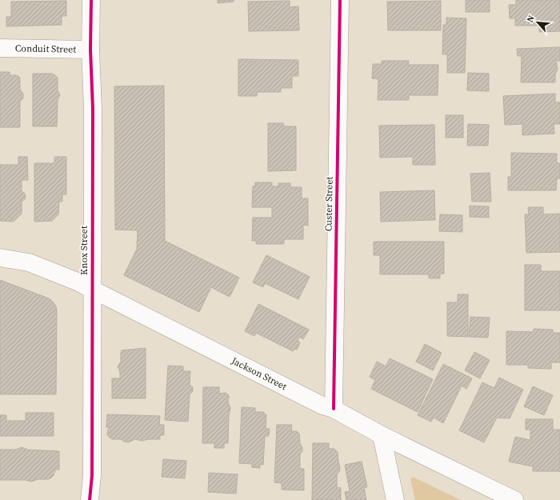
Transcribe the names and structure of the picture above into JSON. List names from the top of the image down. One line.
{"streets":{"street":["Conduit Street","Custer Street","Knox Street","Jackson Street"]},"crossings":[["Conduit Street","Knox Street"],["Custer Street","Jackson Street"],["Knox Street","Jackson Street"]],"north":"top left"}
